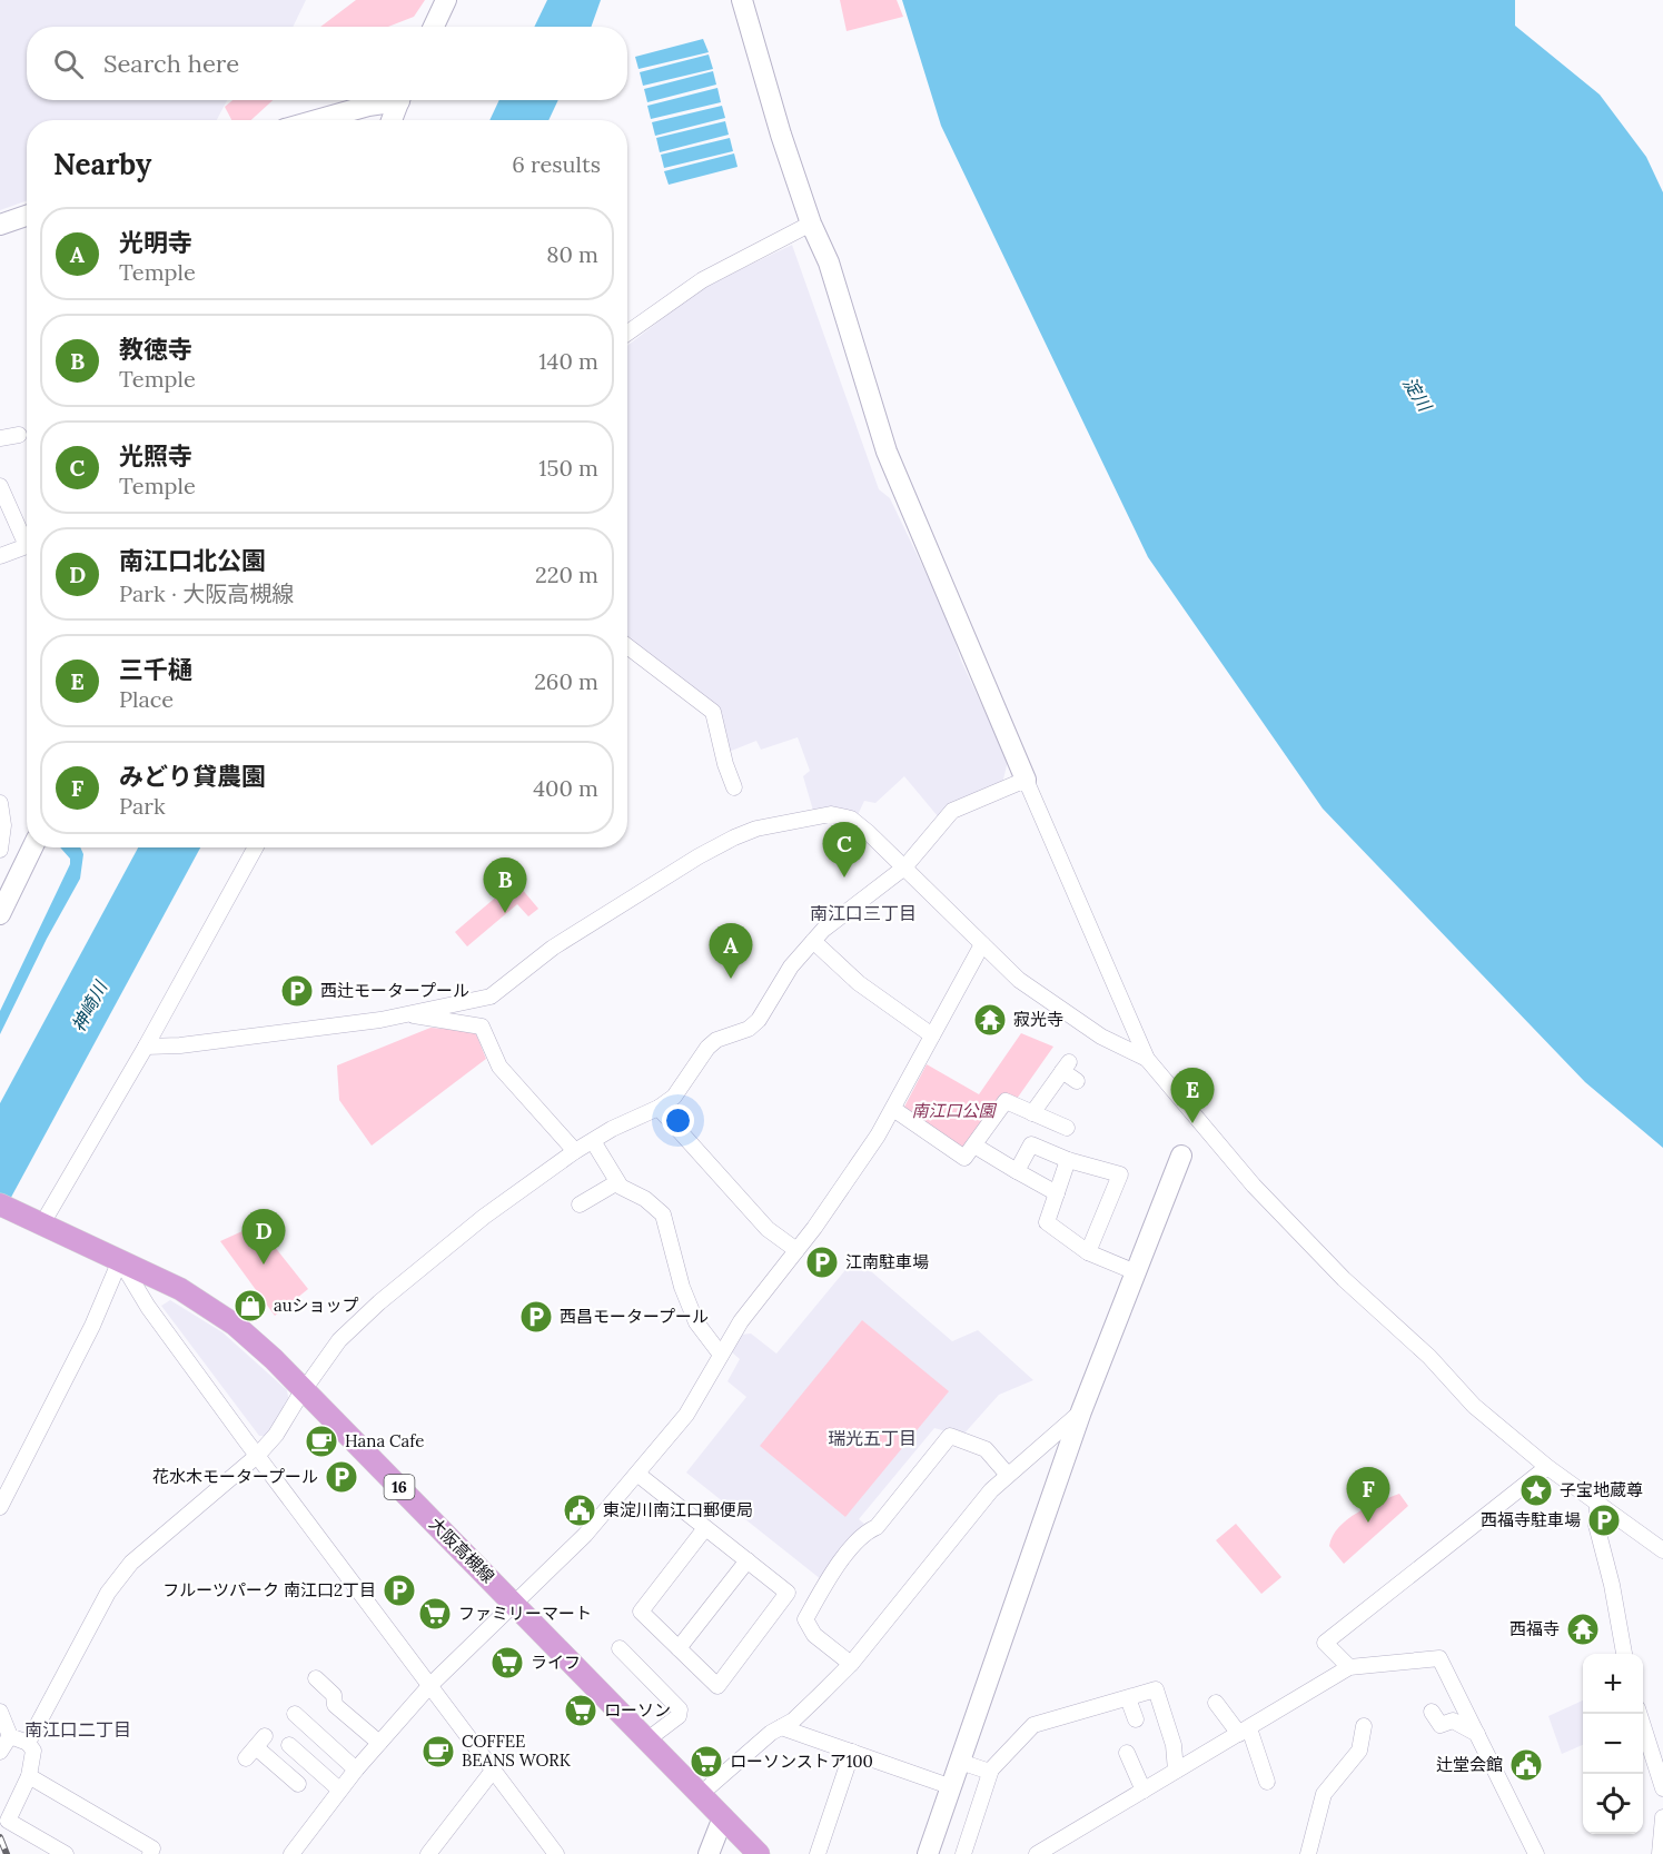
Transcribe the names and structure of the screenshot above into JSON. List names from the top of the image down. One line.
{"streets":{"main road":["16","大阪高槻線"]},"districts":["南江口三丁目","瑞光五丁目","南江口二丁目"],"water":["淀川","神崎川"],"parks":["南江口公園"],"places":{"parking":["西辻モータープール","江南駐車場","西昌モータープール","花水木モータープール","西福寺駐車場","フルーツパーク 南江口2丁目"],"temple":["寂光寺","西福寺"],"shop":["auショップ"],"cafe":["Hana Cafe","COFFEE BEANS WORK"],"place":["子宝地蔵尊"],"public building":["東淀川南江口郵便局","辻堂会館"],"supermarket":["ファミリーマート","ライフ","ローソン","ローソンストア100"]},"page":{"search":"Search here","heading":["Nearby","6 results"],"list":[{"mark":"A","name":"光明寺","note":"Temple","value":"80 m"},{"mark":"B","name":"教徳寺","note":"Temple","value":"140 m"},{"mark":"C","name":"光照寺","note":"Temple","value":"150 m"},{"mark":"D","name":"南江口北公園","note":"Park · 大阪高槻線","value":"220 m"},{"mark":"E","name":"三千樋","note":"Place","value":"260 m"},{"mark":"F","name":"みどり貸農園","note":"Park","value":"400 m"}],"pins":["C","B","A","E","D","F"],"map_buttons":["+","−"]}}
